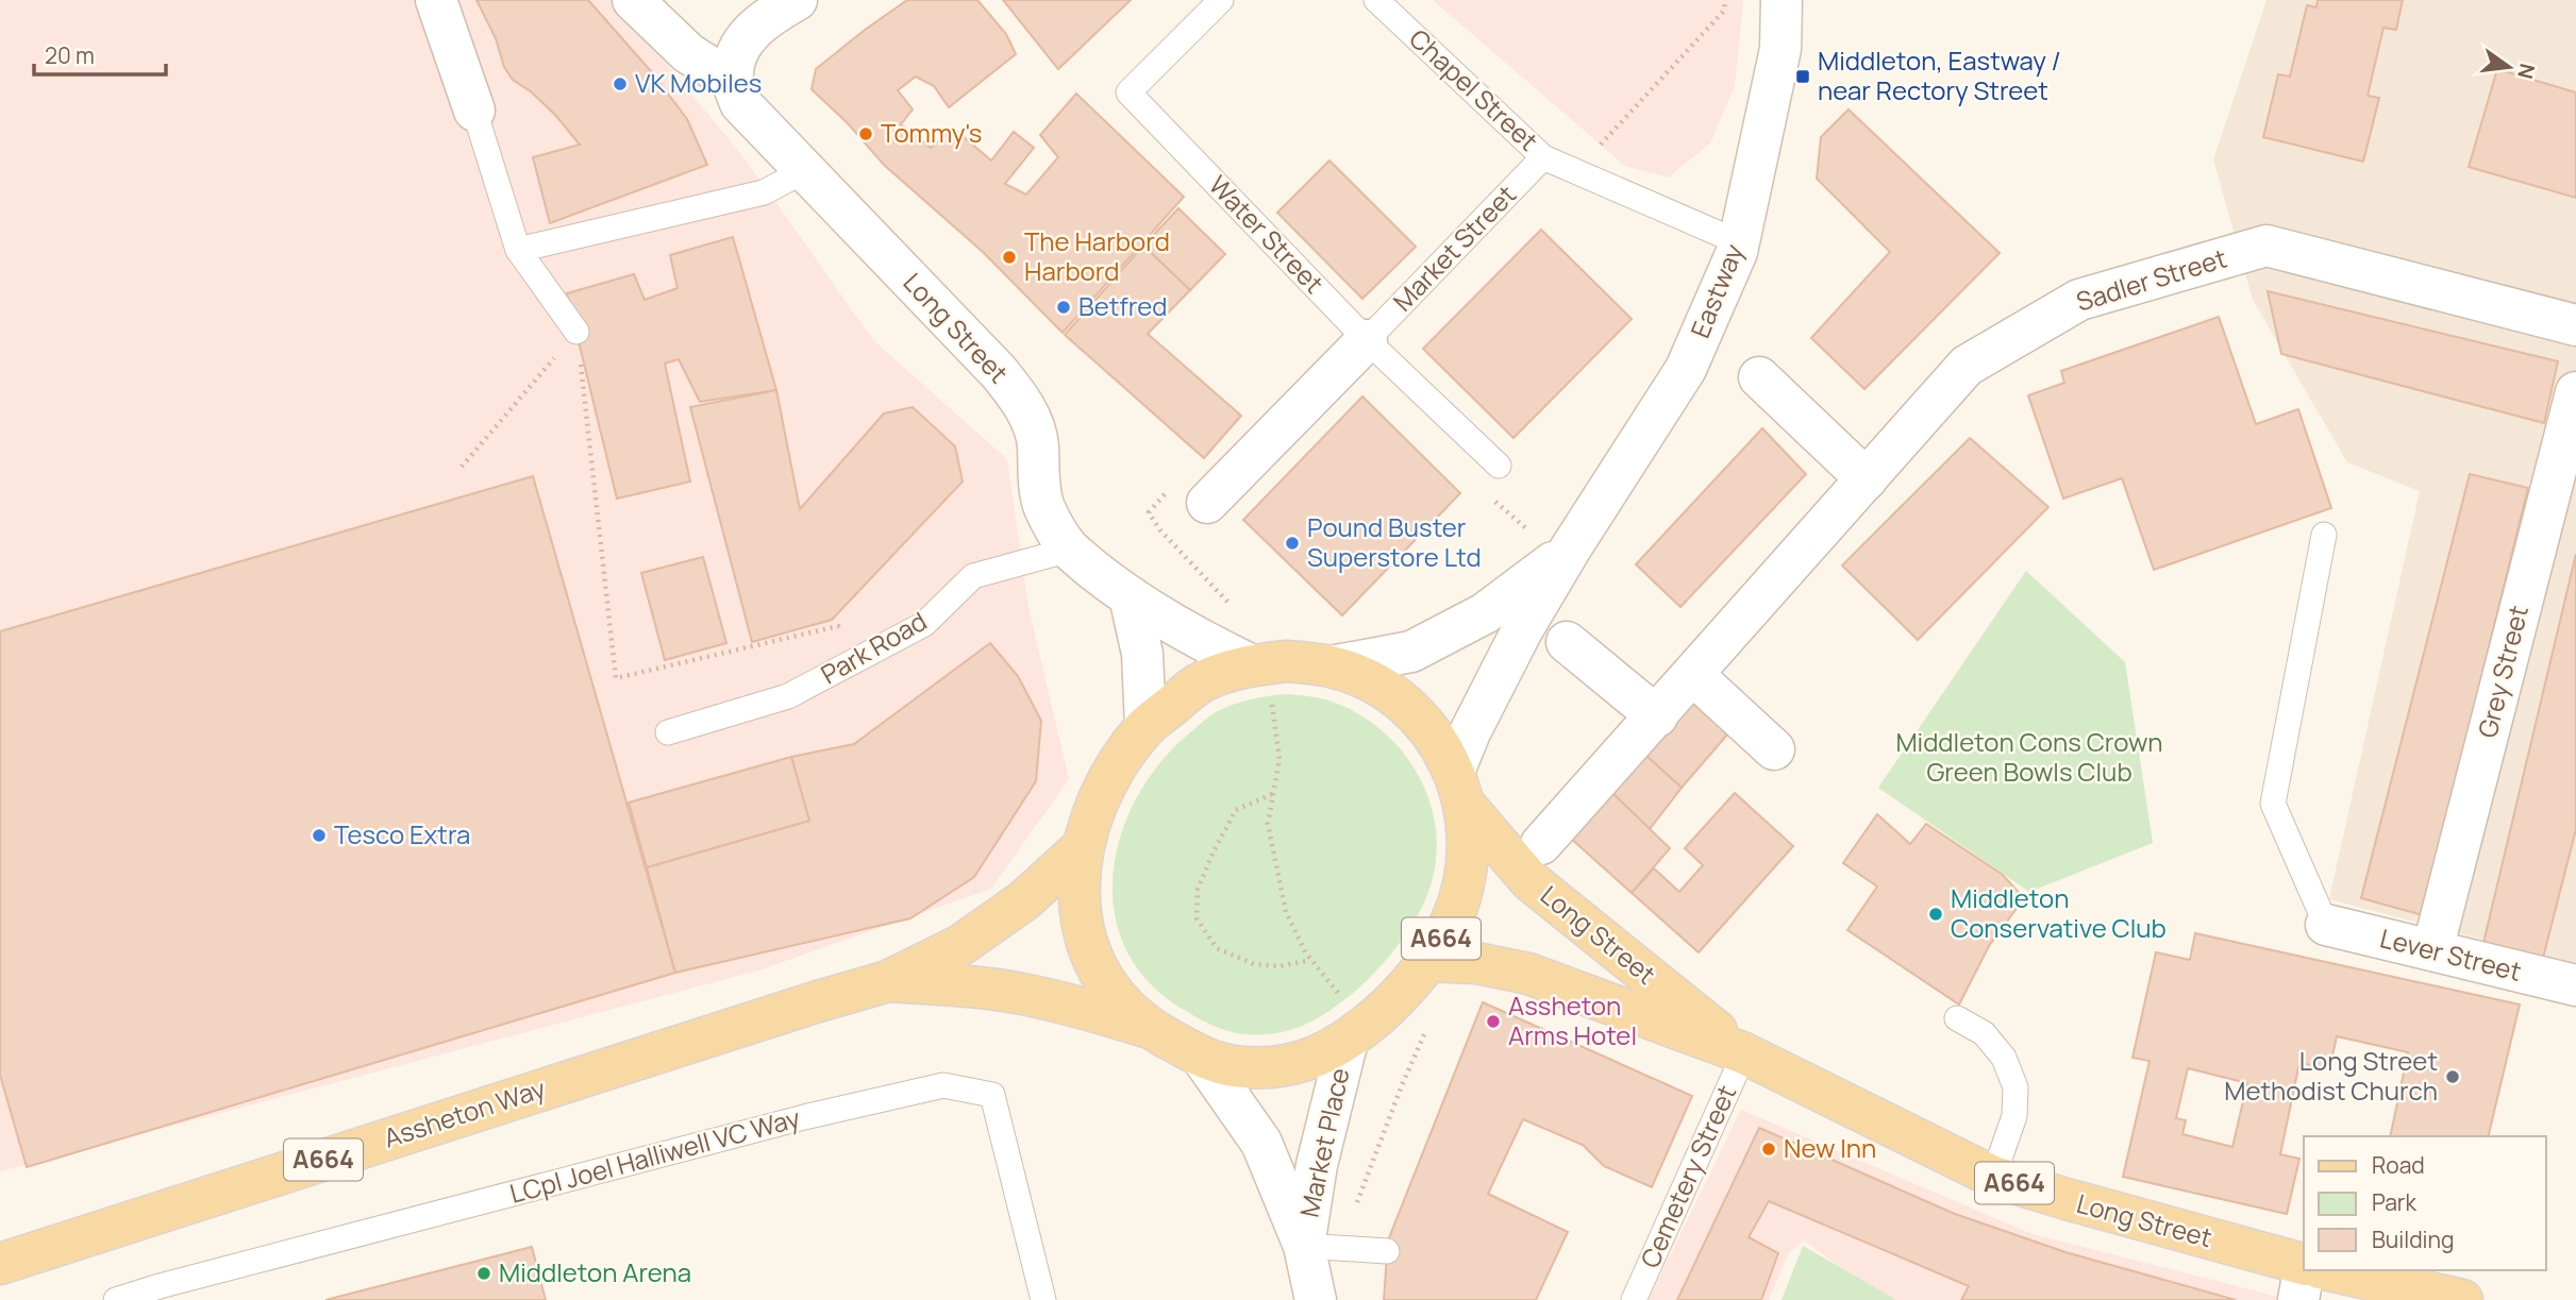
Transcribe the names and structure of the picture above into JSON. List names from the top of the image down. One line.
{"streets":{"main road":["Long Street","A664","Assheton Way"],"street":["Sadler Street","Eastway","Grey Street","Lever Street","Market Place"],"lane":["Chapel Street","Water Street","Market Street","Park Road","LCpl Joel Halliwell VC Way","Cemetery Street"]},"crossings":[["Chapel Street","Market Street"],["Chapel Street","Eastway"],["Water Street","Market Street"],["Eastway","Long Street"],["Eastway","A664"],["Long Street","Park Road"],["Long Street","A664"],["Long Street","Cemetery Street"],["Grey Street","Lever Street"],["A664","Assheton Way"],["A664","Market Place"]],"parks":["Middleton Cons Crown Green Bowls Club"],"places":{"transit":["Middleton, Eastway / near Rectory Street"],"other":["VK Mobiles","Tommy's","The Harbord Harbord","Betfred","Pound Buster Superstore Ltd","Tesco Extra","Middleton Conservative Club","Assheton Arms Hotel","Long Street Methodist Church","New Inn","Middleton Arena"]},"legend":["Road","Park","Building"],"scale_bar":"20 m","north":"right"}
